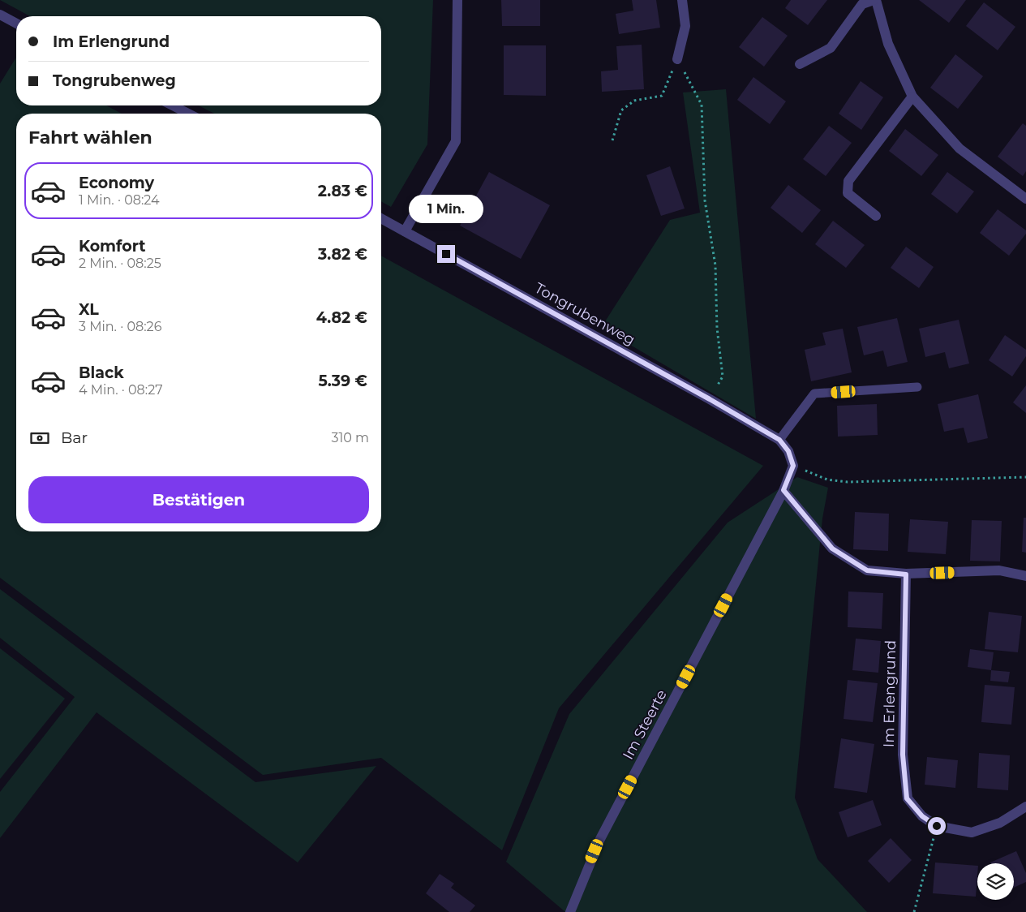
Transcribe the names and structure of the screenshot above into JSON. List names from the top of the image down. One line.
{"streets":{"street":["Tongrubenweg","Im Erlengrund","Im Steerte"]},"crossings":[["Tongrubenweg","Im Steerte"]],"page":{"banner":["Im Erlengrund","Tongrubenweg"],"heading":"Fahrt wählen","list":[{"name":"Economy","note":"1 Min. · 08:24","value":"2.83 €"},{"name":"Komfort","note":"2 Min. · 08:25","value":"3.82 €"},{"name":"XL","note":"3 Min. · 08:26","value":"4.82 €"},{"name":"Black","note":"4 Min. · 08:27","value":"5.39 €"}],"bubble":"1 Min.","pay":["Bar","310 m"],"buttons":"Bestätigen"}}
